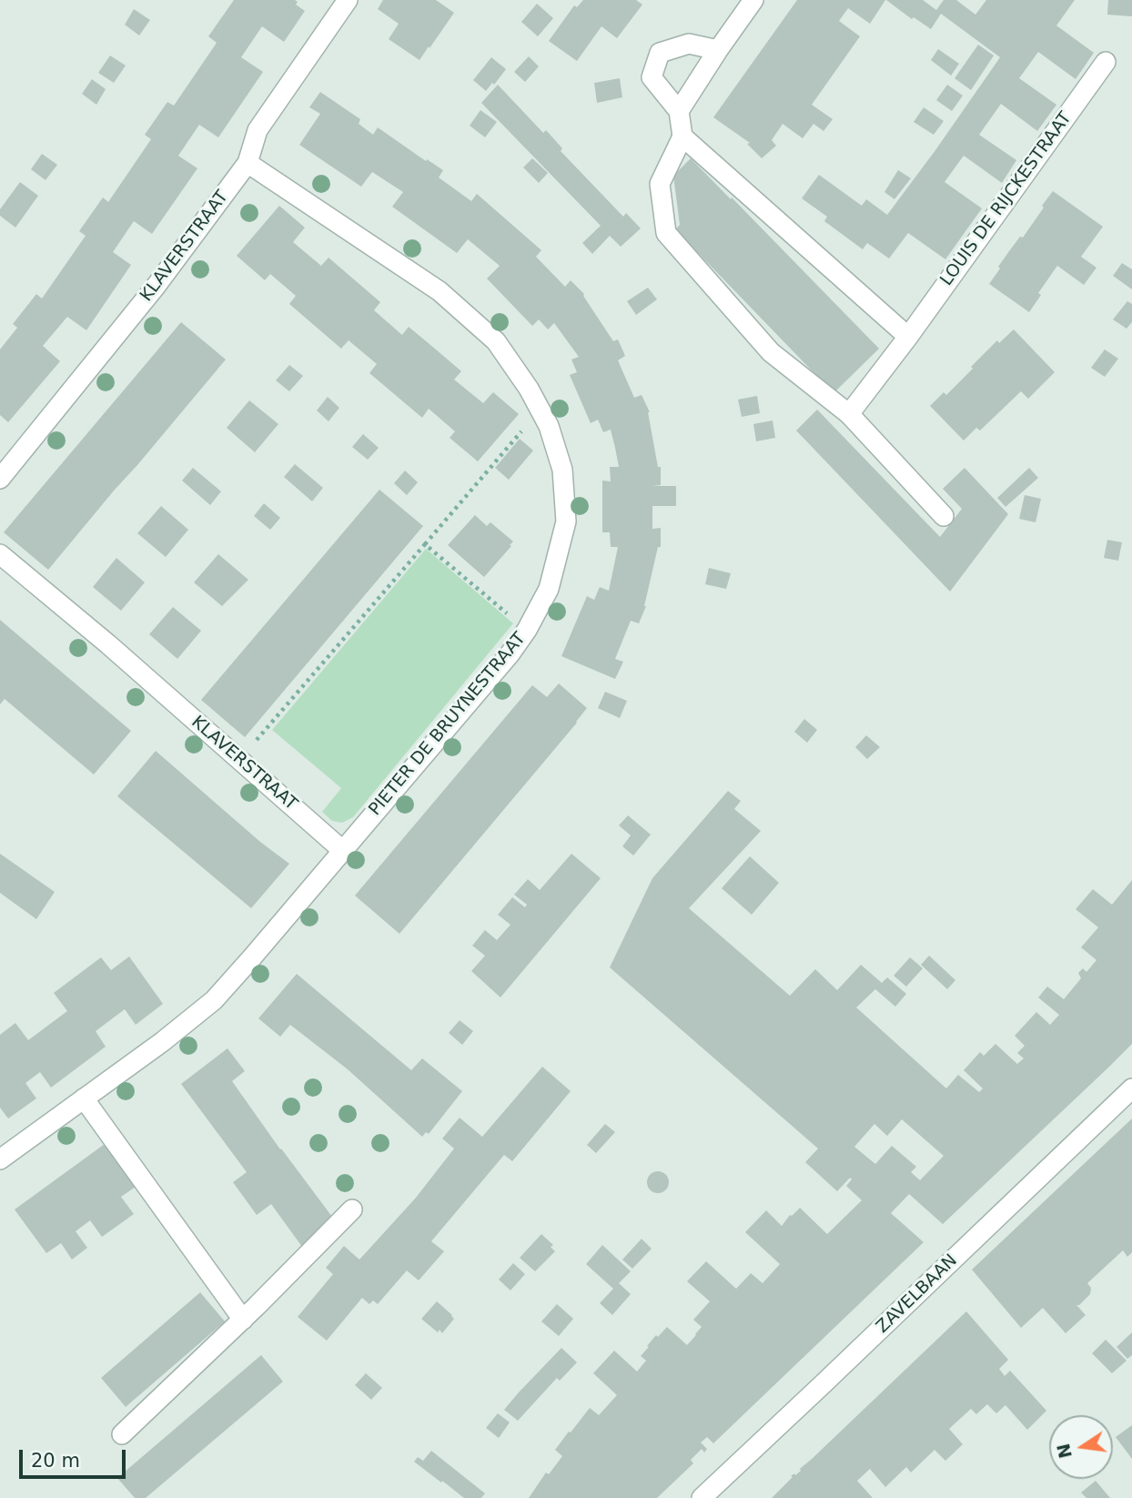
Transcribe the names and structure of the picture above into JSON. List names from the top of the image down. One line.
{"streets":{"street":["LOUIS DE RIJCKESTRAAT","KLAVERSTRAAT","PIETER DE BRUYNESTRAAT","ZAVELBAAN"]},"crossings":[["KLAVERSTRAAT","PIETER DE BRUYNESTRAAT"]],"scale_bar":"20 m","north":"left"}
